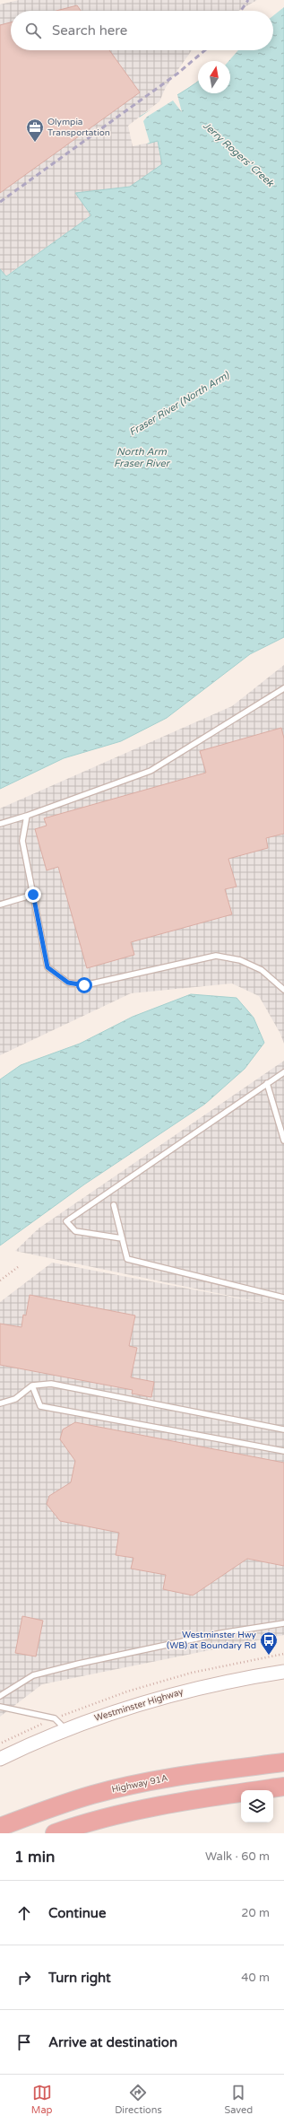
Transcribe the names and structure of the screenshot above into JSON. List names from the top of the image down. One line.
{"streets":{"highway":["Highway 91A"],"main road":["Westminster Highway"]},"water":["Jerry Rogers' Creek","Fraser River (North Arm)","North Arm Fraser River"],"places":{"office":["Olympia Transportation"],"bus stop":["Westminster Hwy (WB) at Boundary Rd"]},"north":"top","page":{"search":"Search here","heading":["1 min","Walk · 60 m"],"list":[["Continue","20 m"],["Turn right","40 m"],"Arrive at destination"],"nav":["Map","Directions","Saved"]}}
